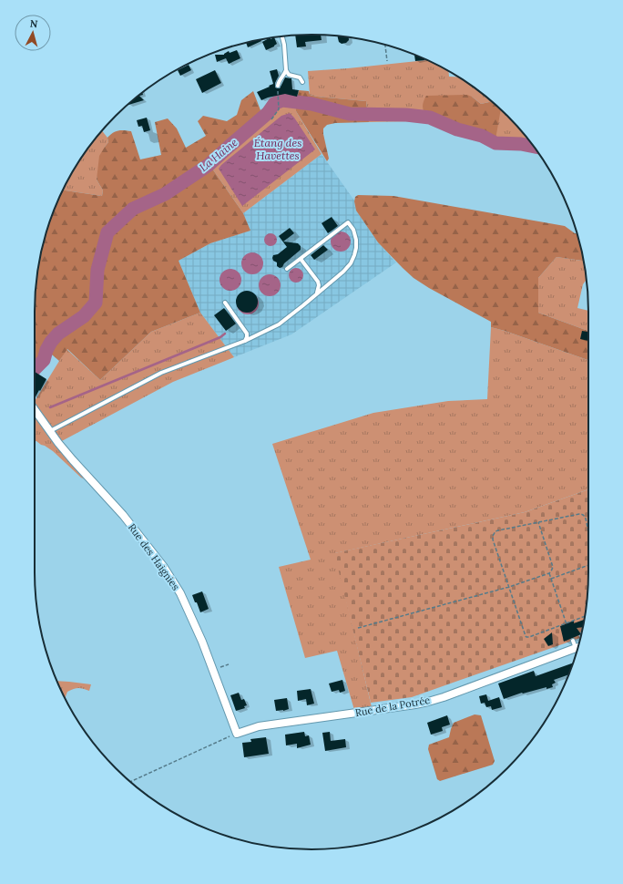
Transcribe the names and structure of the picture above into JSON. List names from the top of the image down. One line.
{"streets":{"street":["Rue des Haignies","Rue de la Potrée"]},"crossings":[["Rue des Haignies","Rue de la Potrée"]],"water":["Étang des Havettes","La Haine"],"north":"top"}
